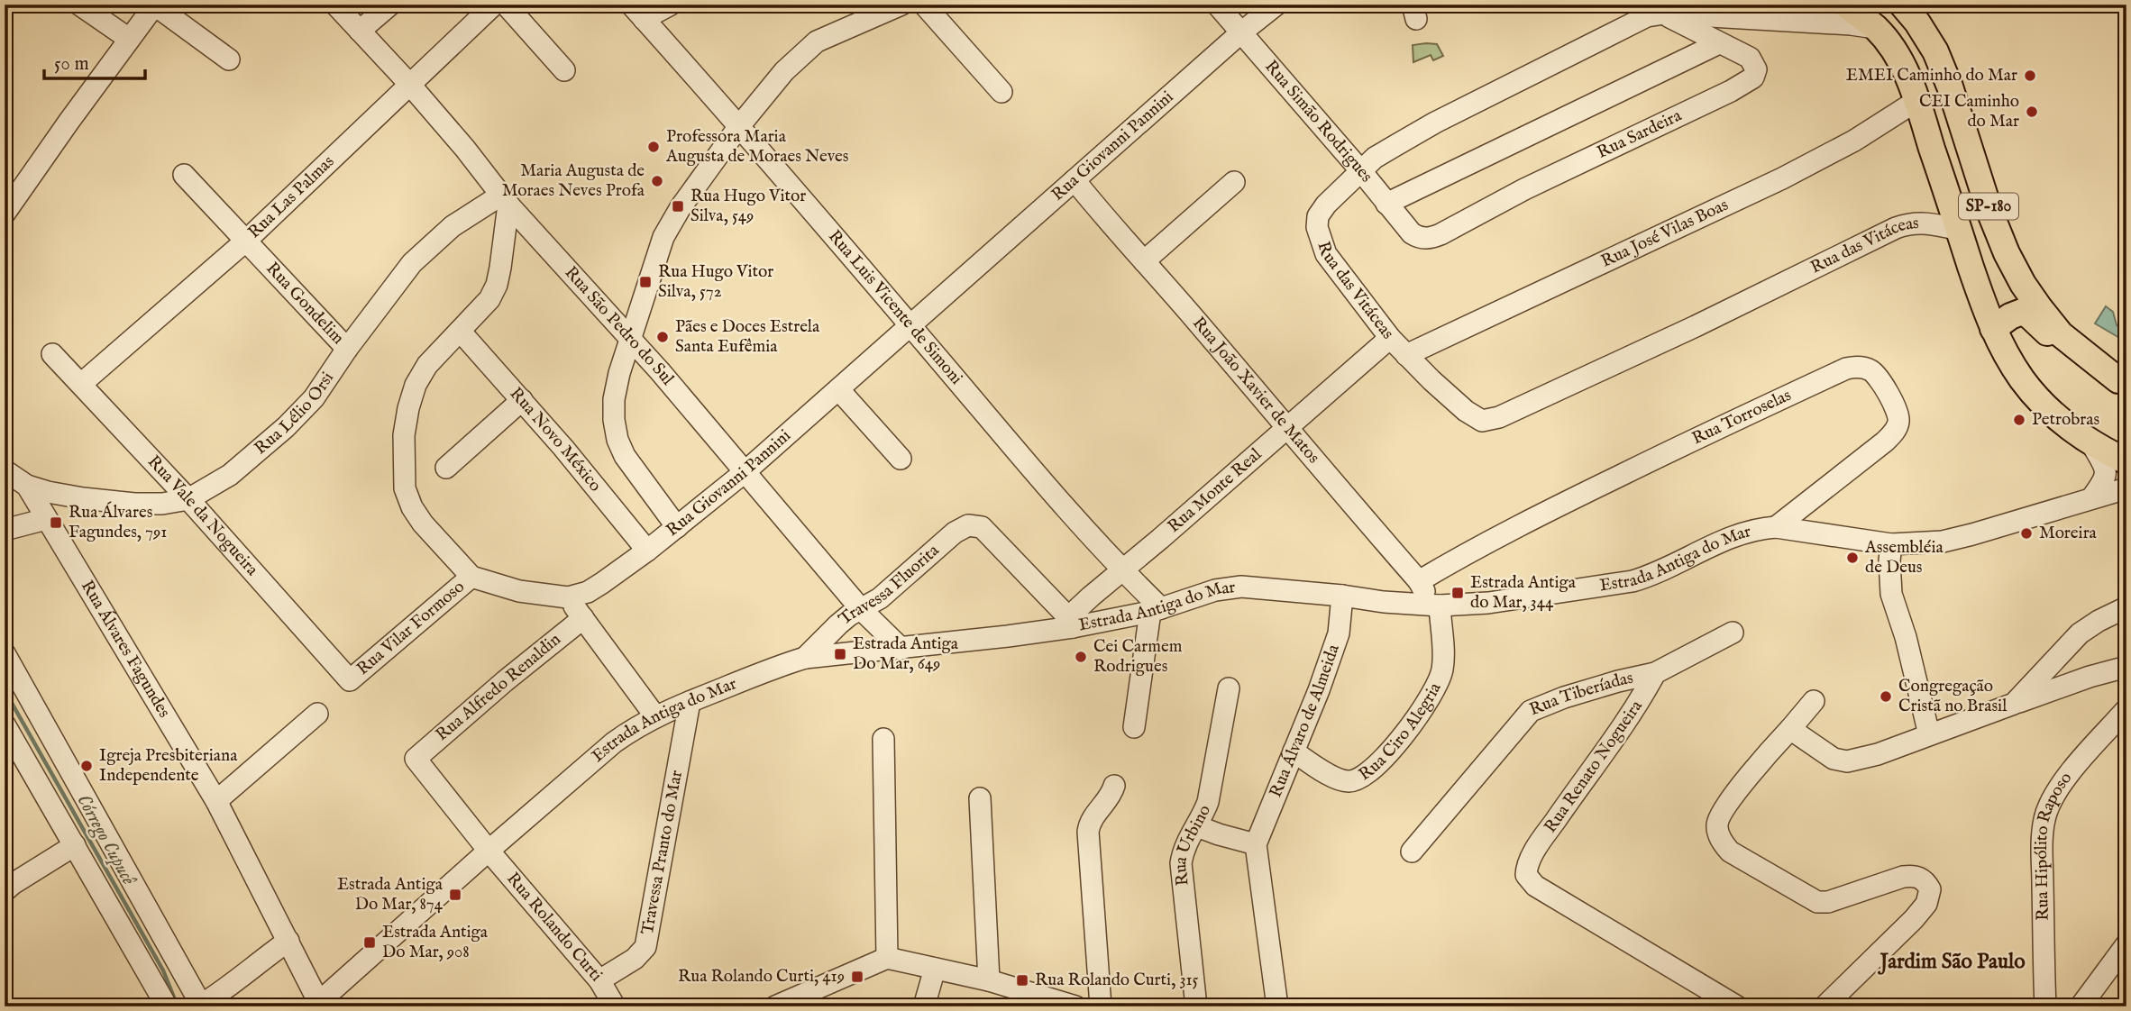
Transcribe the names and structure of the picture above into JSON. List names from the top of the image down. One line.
{"streets":{"main road":["SP-180"],"street":["Rua Simão Rodrigues","Rua Sardeira","Rua Giovanni Pannini","Rua Las Palmas","Rua José Vilas Boas","Rua das Vitáceas","Rua Gondelim","Rua Luis Vicente de Simoni","Rua São Pedro do Sul","Rua João Xavier de Matos","Rua Lélio Orsi","Rua Torroselas","Rua Novo México","Rua Monte Real","Rua Vale da Nogueira","Estrada Antiga do Mar","Travessa Fluorita","Rua Vilar Formoso","Rua Álvares Fagundes","Rua Alfredo Renaldin","Rua Tiberíadas","Rua Álvaro de Almeida","Rua Ciro Alegria","Rua Renato Nogueira","Rua Urbino","Rua Hipólito Raposo","Travessa Pranto do Mar","Rua Rolando Curti"]},"crossings":[["Rua Simão Rodrigues","Rua Sardeira"],["Rua Simão Rodrigues","Rua Giovanni Pannini"],["Rua Simão Rodrigues","Rua das Vitáceas"],["Rua Sardeira","Rua das Vitáceas"],["Rua Giovanni Pannini","Rua Luis Vicente de Simoni"],["Rua Giovanni Pannini","Rua São Pedro do Sul"],["Rua Giovanni Pannini","Rua João Xavier de Matos"],["Rua Giovanni Pannini","Rua Novo México"],["Rua Giovanni Pannini","Rua Vilar Formoso"],["Rua Las Palmas","Rua Gondelim"],["Rua Las Palmas","Rua São Pedro do Sul"],["Rua Las Palmas","Rua Vale da Nogueira"],["Rua José Vilas Boas","Rua das Vitáceas"],["Rua das Vitáceas","Rua Monte Real"],["Rua Gondelim","Rua Lélio Orsi"],["Rua Luis Vicente de Simoni","Rua Monte Real"],["Rua Luis Vicente de Simoni","Estrada Antiga do Mar"],["Rua São Pedro do Sul","Rua Lélio Orsi"],["Rua São Pedro do Sul","Estrada Antiga do Mar"],["Rua São Pedro do Sul","Travessa Fluorita"],["Rua João Xavier de Matos","Rua Torroselas"],["Rua João Xavier de Matos","Rua Monte Real"],["Rua João Xavier de Matos","Estrada Antiga do Mar"],["Rua João Xavier de Matos","Rua Ciro Alegria"],["Rua Lélio Orsi","Rua Vale da Nogueira"],["Rua Lélio Orsi","Rua Álvares Fagundes"],["Rua Torroselas","Estrada Antiga do Mar"],["Rua Monte Real","Estrada Antiga do Mar"],["Rua Monte Real","Travessa Fluorita"],["Rua Vale da Nogueira","Rua Vilar Formoso"],["Estrada Antiga do Mar","Travessa Fluorita"],["Estrada Antiga do Mar","Rua Álvares Fagundes"],["Estrada Antiga do Mar","Rua Alfredo Renaldin"],["Estrada Antiga do Mar","Rua Álvaro de Almeida"],["Estrada Antiga do Mar","Rua Ciro Alegria"],["Estrada Antiga do Mar","Travessa Pranto do Mar"],["Estrada Antiga do Mar","Rua Rolando Curti"],["Rua Alfredo Renaldin","Rua Rolando Curti"],["Rua Tiberíadas","Rua Renato Nogueira"],["Rua Álvaro de Almeida","Rua Ciro Alegria"],["Travessa Pranto do Mar","Rua Rolando Curti"]],"districts":["Jardim São Paulo"],"water":["Córrego Cupucê"],"places":{"other":["EMEI Caminho do Mar","CEI Caminho do Mar","Professora Maria Augusta de Moraes Neves","Maria Augusta de Moraes Neves Profa","Pães e Doces Estrela Santa Eufêmia","Petrobras","Moreira","Assembléia de Deus","Cei Carmem Rodrigues","Congregação Cristã no Brasil","Igreja Presbiteriana Independente"],"transit":["Rua Hugo Vitor Silva, 549","Rua Hugo Vitor Silva, 572","Rua Álvares Fagundes, 791","Estrada Antiga do Mar, 344","Estrada Antiga Do Mar, 649","Estrada Antiga Do Mar, 874","Estrada Antiga Do Mar, 908","Rua Rolando Curti, 419","Rua Rolando Curti, 315"]},"scale_bar":"50 m"}
